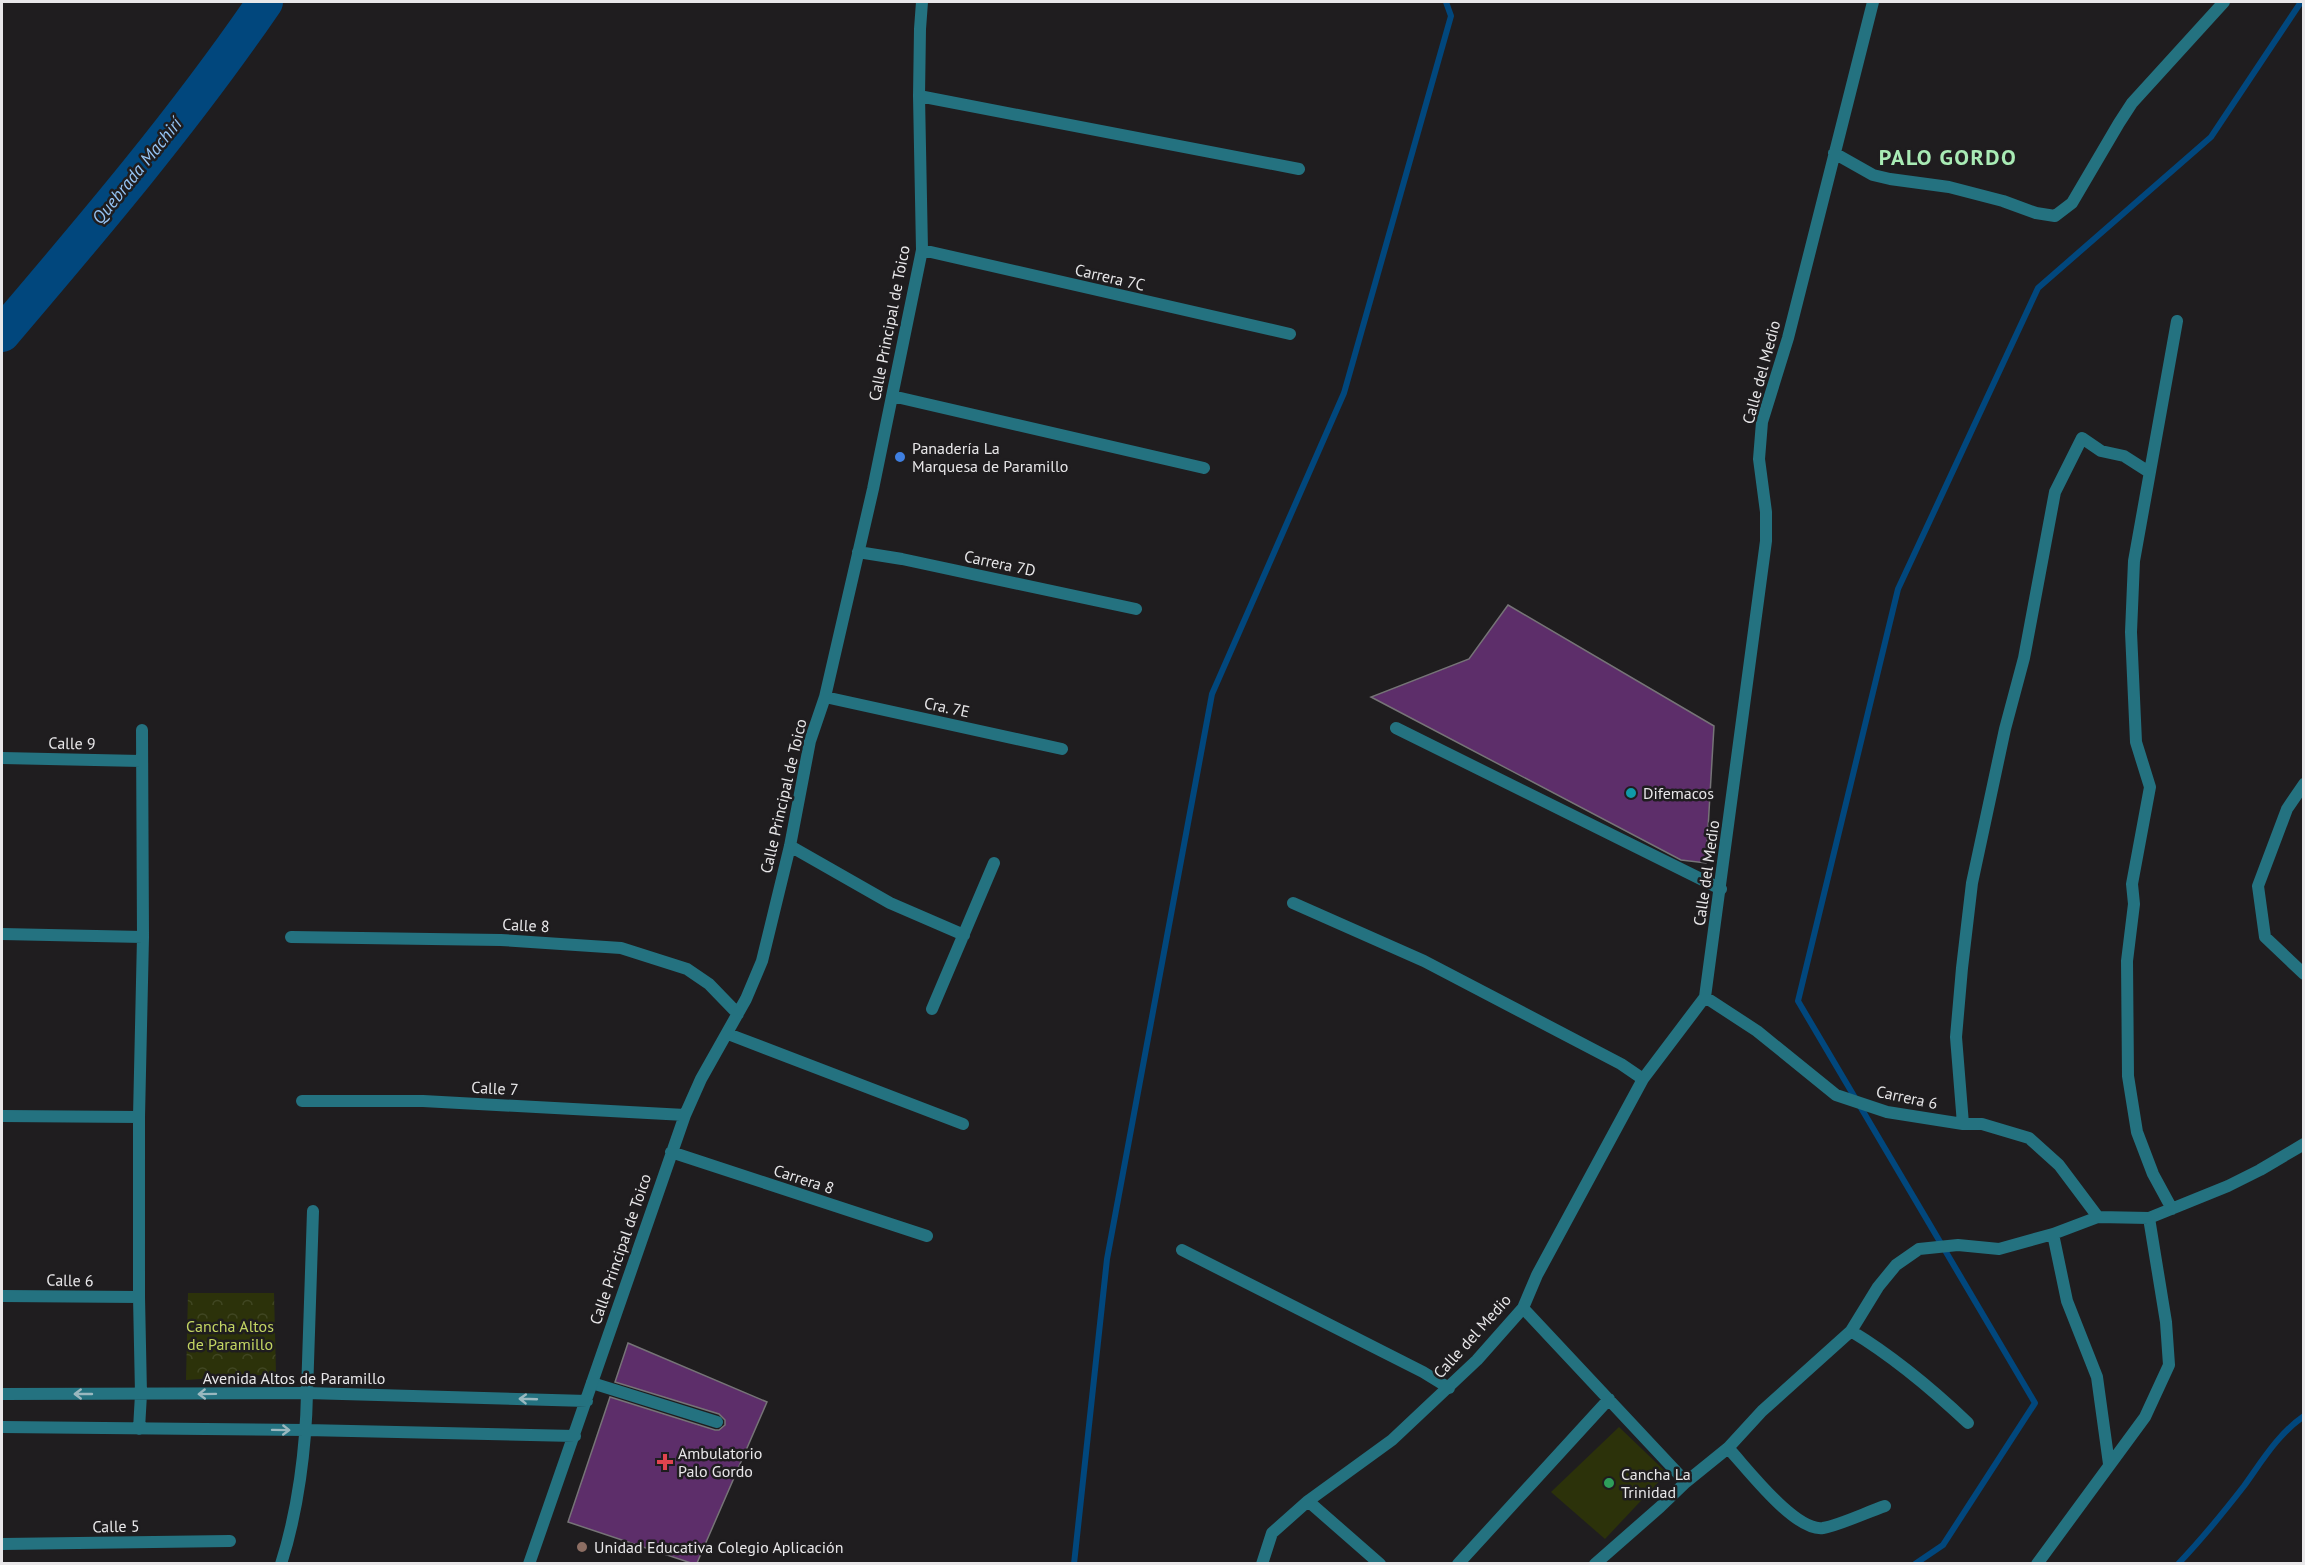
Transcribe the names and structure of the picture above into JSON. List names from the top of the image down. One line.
{"streets":{"street":["Carrera 7C","Calle Principal de Toico","Calle del Medio","Carrera 7D","Cra. 7E","Calle 9","Calle 8","Calle 7","Carrera 6","Carrera 8","Calle 6","Avenida Altos de Paramillo","Calle 5"]},"crossings":[["Carrera 7C","Calle Principal de Toico"],["Calle Principal de Toico","Carrera 7D"],["Calle Principal de Toico","Cra. 7E"],["Calle Principal de Toico","Calle 8"],["Calle Principal de Toico","Calle 7"],["Calle Principal de Toico","Carrera 8"],["Calle Principal de Toico","Avenida Altos de Paramillo"],["Calle del Medio","Carrera 6"]],"districts":["PALO GORDO"],"water":["Quebrada Machirí"],"parks":["Cancha Altos de Paramillo"],"places":{"other":["Panadería La Marquesa de Paramillo","Difemacos","Cancha La Trinidad","Unidad Educativa Colegio Aplicación"],"health":["Ambulatorio Palo Gordo"]}}
